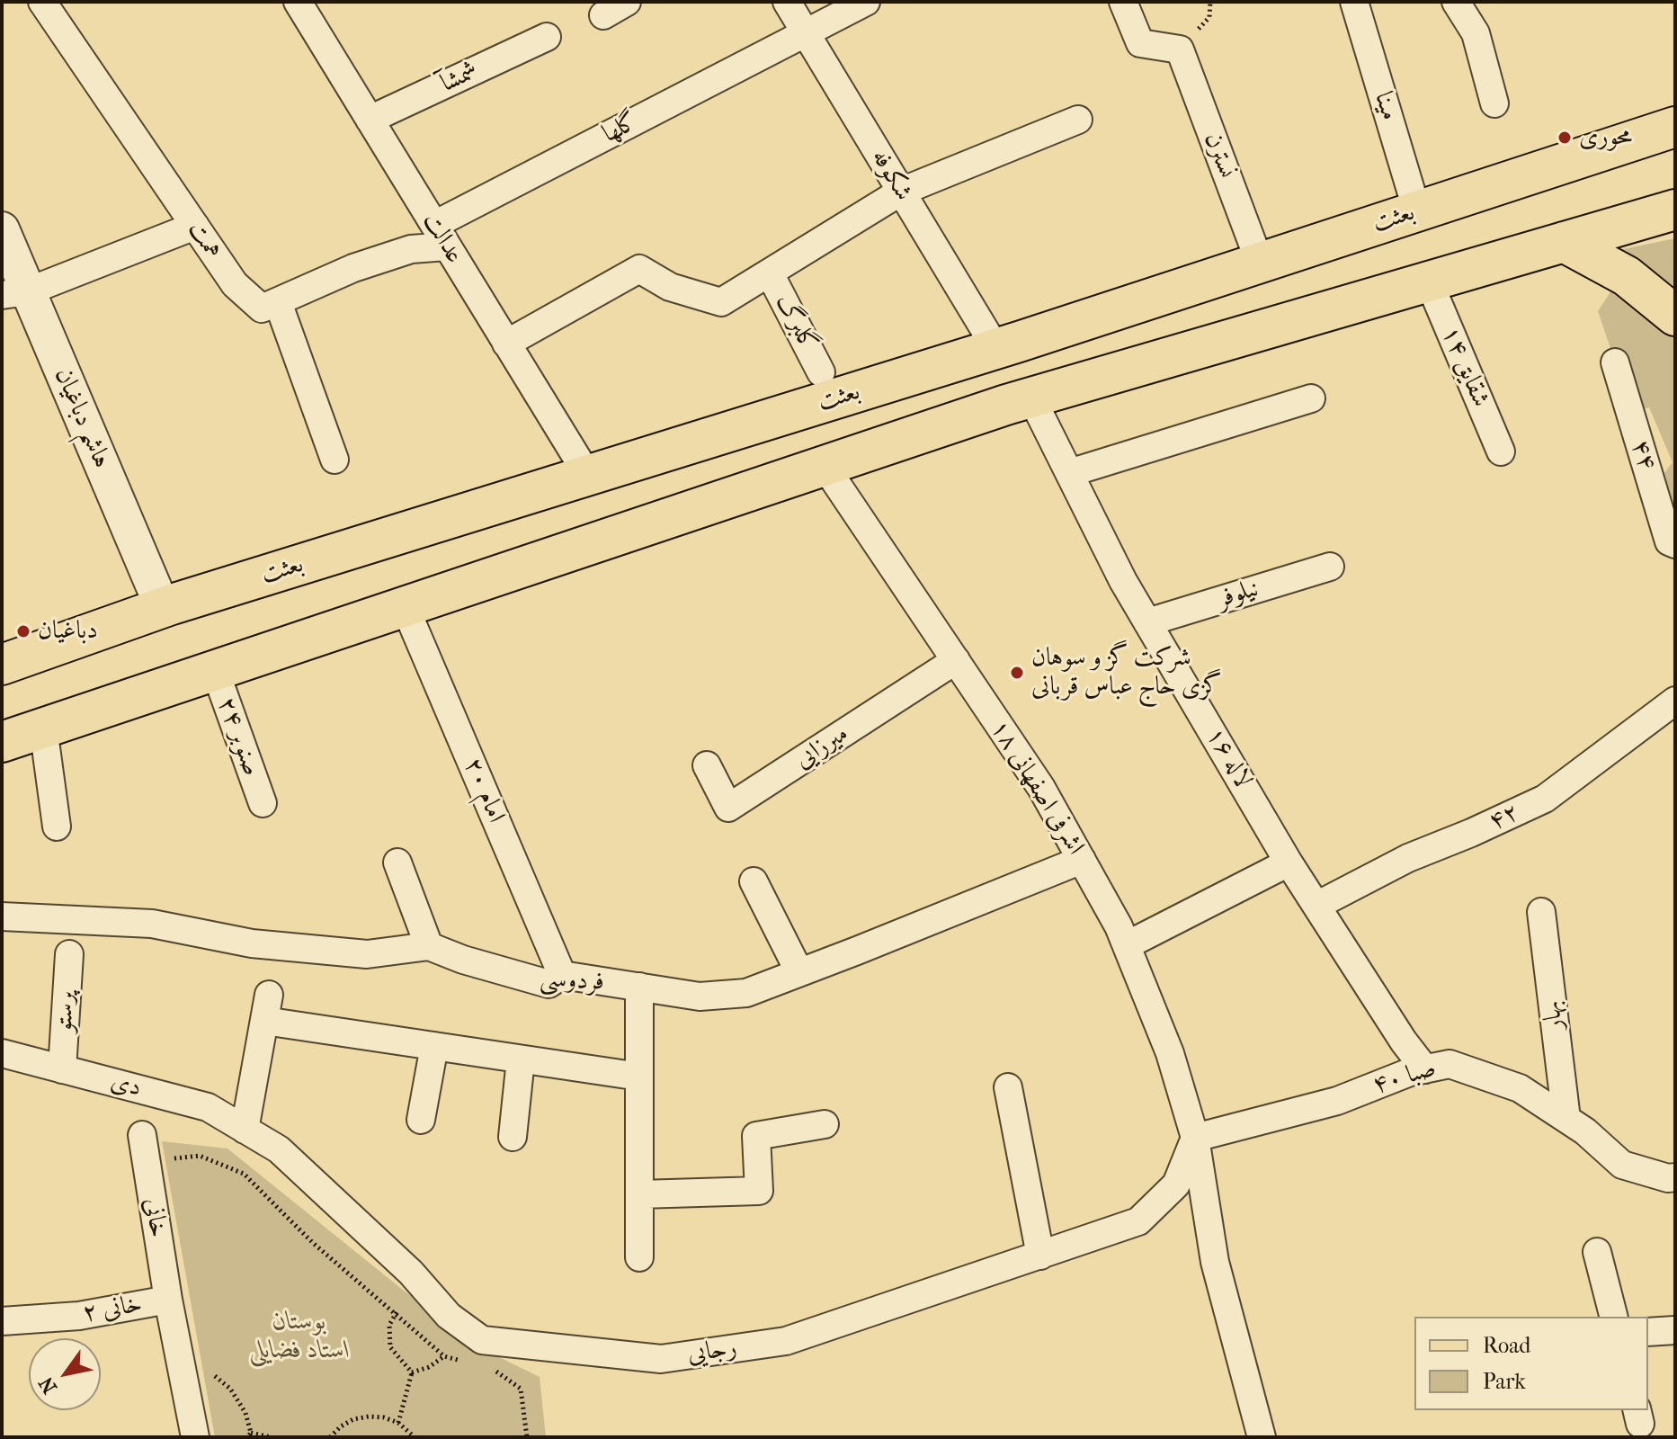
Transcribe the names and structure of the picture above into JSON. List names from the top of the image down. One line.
{"streets":{"main road":["بعثت"],"street":["شمشآ","مینا","گلها","نسترن","شکوفه","عدالت","همت","گلبرگ","شقایق ۱۴","هاشم دباغیان","۴۴","نیلوفر","صنوبر ۲۴","میرزایی","لاله ۱۶","اشرفی اصفهانی ۱۸","امام ۲۰","۴۲","فردوسی","پرستو","بهار","صبا ۴۰","دی","خانی","خانی ۲","رجایی"]},"crossings":[["شمشآ","عدالت"],["مینا","بعثت"],["گلها","شکوفه"],["گلها","عدالت"],["نسترن","بعثت"],["شکوفه","بعثت"],["بعثت","عدالت"],["بعثت","هاشم دباغیان"],["نیلوفر","لاله ۱۶"],["میرزایی","اشرفی اصفهانی ۱۸"],["لاله ۱۶","۴۲"],["لاله ۱۶","صبا ۴۰"],["اشرفی اصفهانی ۱۸","فردوسی"],["اشرفی اصفهانی ۱۸","صبا ۴۰"],["اشرفی اصفهانی ۱۸","رجایی"],["امام ۲۰","فردوسی"],["پرستو","دی"],["بهار","صبا ۴۰"],["صبا ۴۰","رجایی"],["دی","رجایی"],["خانی","خانی ۲"]],"parks":["بوستان استاد فضایلی"],"places":["محوری","دباغیان","شرکت گز و سوهان گزی حاج عباس قربانی"],"legend":["Road","Park"],"north":"bottom left"}
